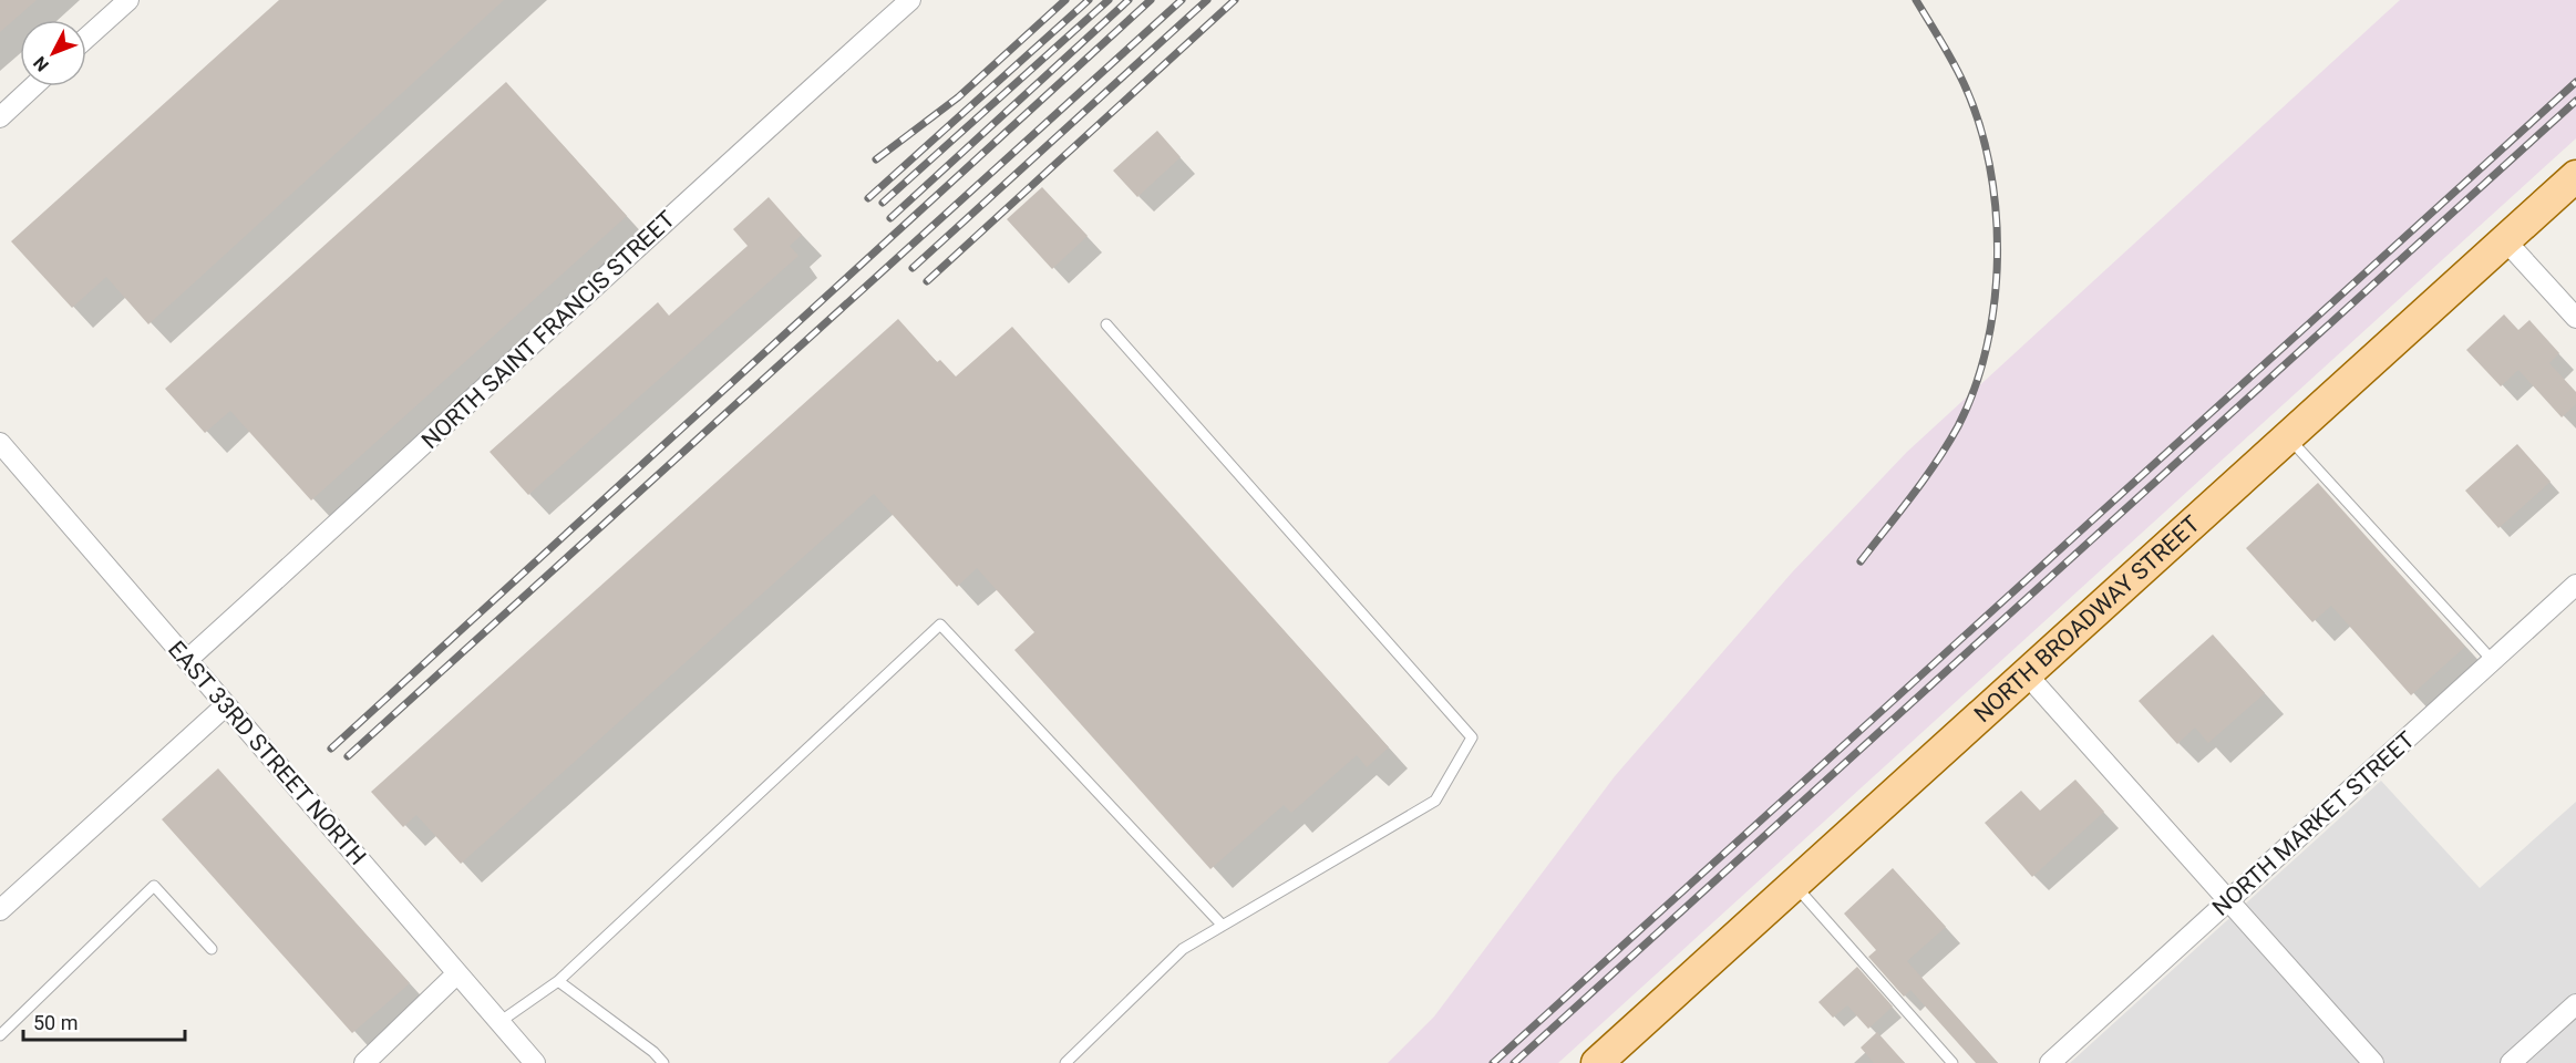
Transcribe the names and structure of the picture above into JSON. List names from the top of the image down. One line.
{"streets":{"main road":["NORTH BROADWAY STREET"],"street":["NORTH SAINT FRANCIS STREET","EAST 33RD STREET NORTH","NORTH MARKET STREET"]},"crossings":[["NORTH SAINT FRANCIS STREET","EAST 33RD STREET NORTH"]],"scale_bar":"50 m","north":"bottom left"}
